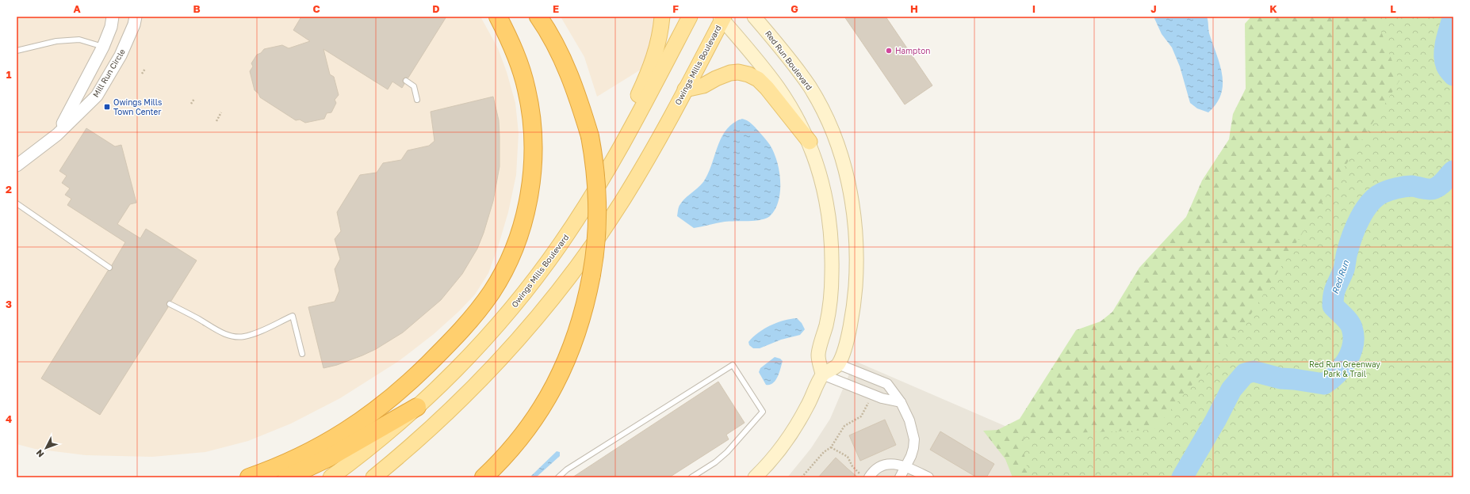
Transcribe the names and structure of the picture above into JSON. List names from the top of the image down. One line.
{"streets":{"main road":["Red Run Boulevard","Owings Mills Boulevard"],"street":["Mill Run Circle"]},"water":["Red Run"],"parks":["Red Run Greenway Park & Trail"],"places":{"other":["Hampton"],"transit":["Owings Mills Town Center"]},"north":"bottom left","grid":{"columns":["A","B","C","D","E","F","G","H","I","J","K","L"],"rows":["1","2","3","4"]}}
